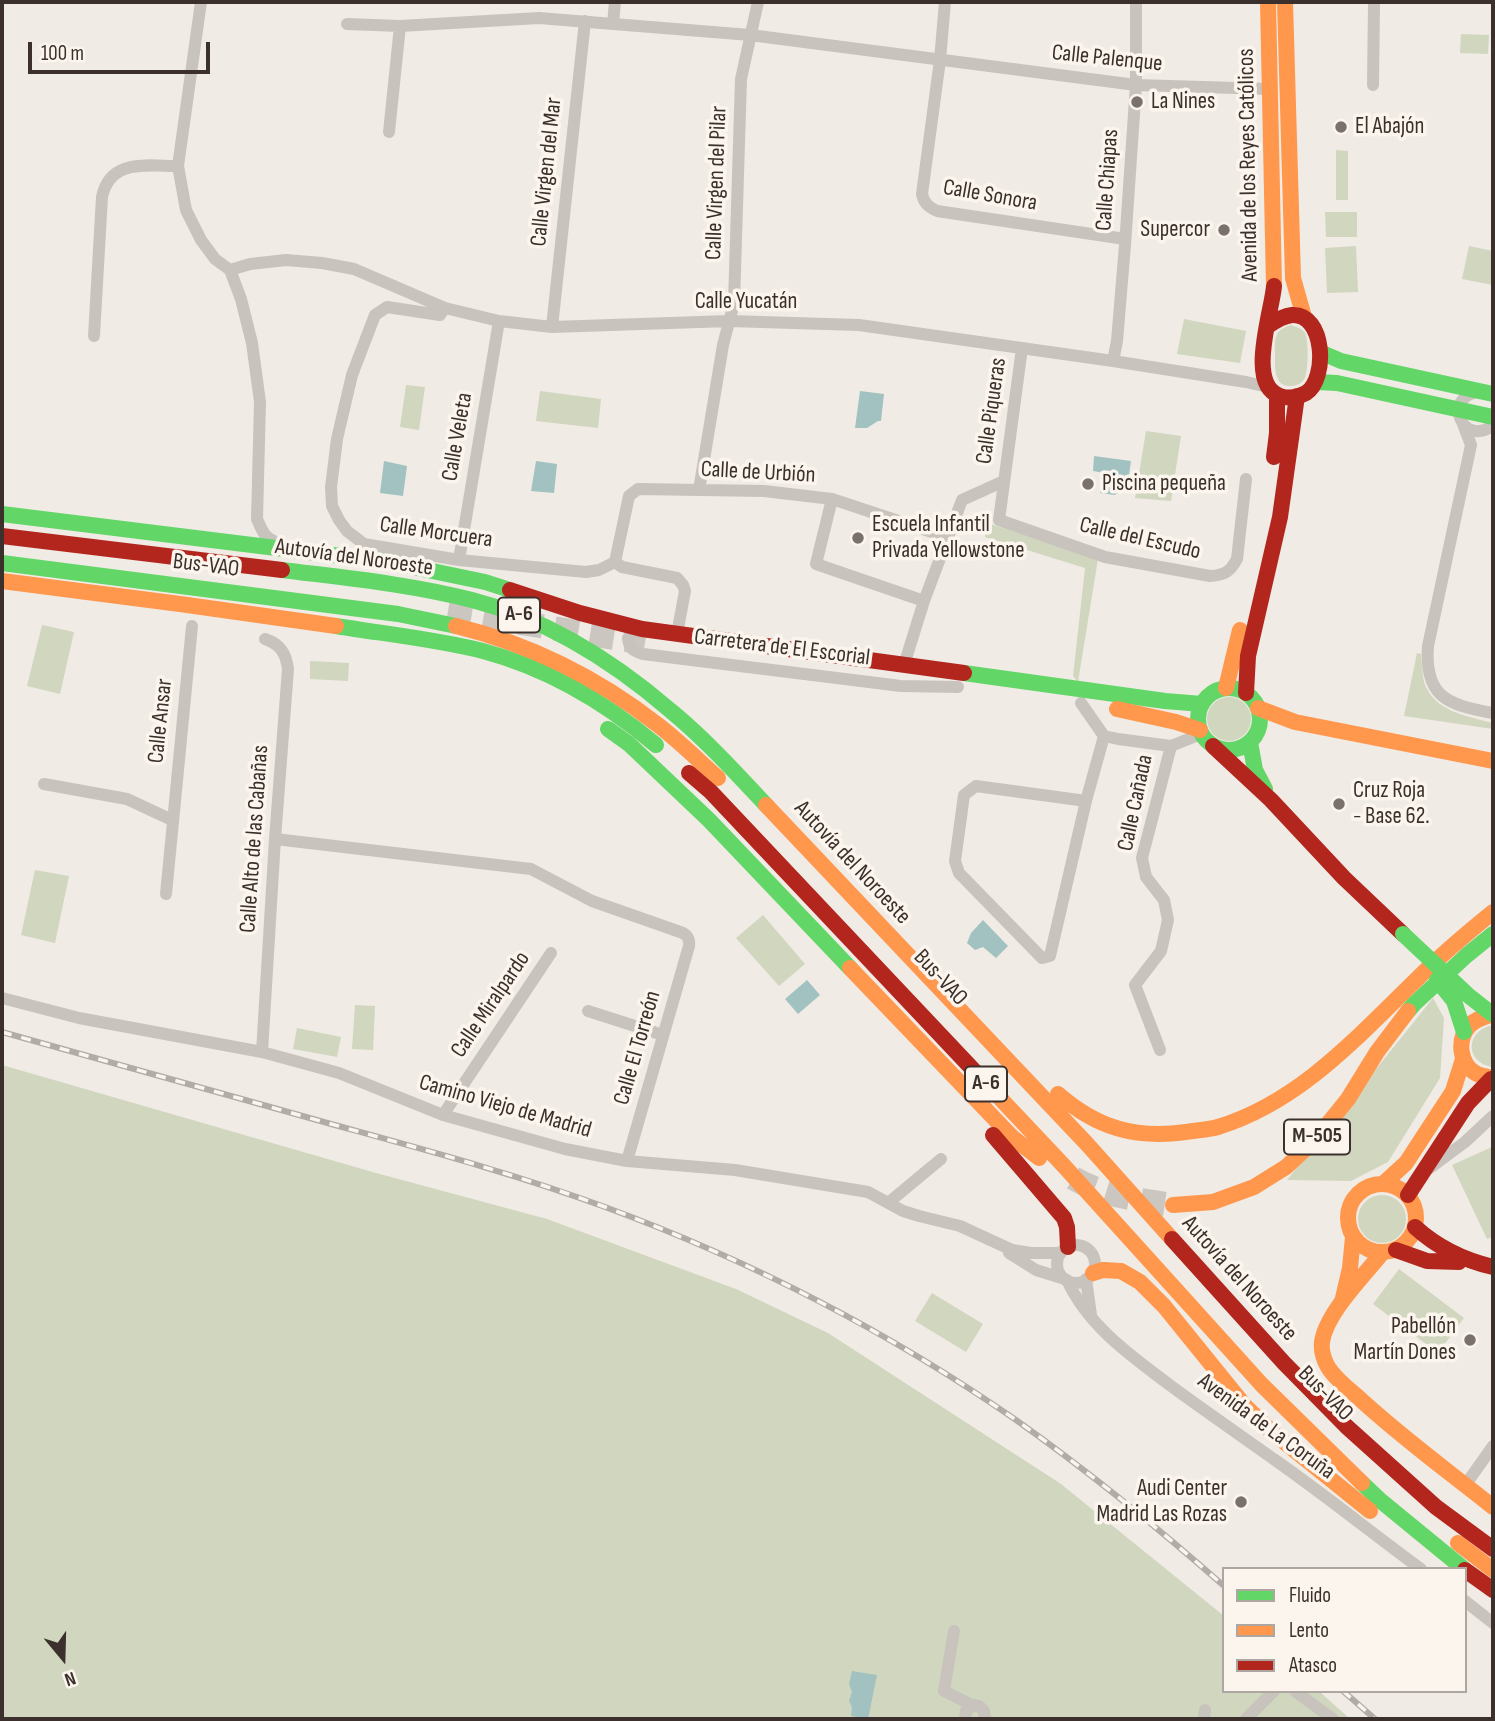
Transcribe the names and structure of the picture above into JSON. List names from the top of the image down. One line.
{"streets":{"main road":["Avenida de los Reyes Católicos","Autovía del Noroeste","Bus-VAO","A-6","M-505"],"street":["Calle Palenque","Calle Virgen del Mar","Calle Chiapas","Calle Virgen del Pilar","Calle Sonora","Calle Yucatán","Calle Piqueras","Calle Veleta","Calle de Urbión","Calle Morcuera","Calle del Escudo","Carretera de El Escorial","Calle Ansar","Calle Cañada","Calle Alto de las Cabañas","Calle Miralpardo","Calle El Torreón","Camino Viejo de Madrid","Avenida de La Coruña"]},"crossings":[["Calle Palenque","Avenida de los Reyes Católicos"],["Calle Palenque","Calle Virgen del Mar"],["Calle Palenque","Calle Chiapas"],["Calle Palenque","Calle Virgen del Pilar"],["Calle Palenque","Calle Sonora"],["Avenida de los Reyes Católicos","Calle Yucatán"],["Calle Virgen del Mar","Calle Yucatán"],["Calle Chiapas","Calle Sonora"],["Calle Chiapas","Calle Yucatán"],["Calle Virgen del Pilar","Calle Yucatán"],["Calle Virgen del Pilar","Calle de Urbión"],["Calle Yucatán","Calle Piqueras"],["Calle Yucatán","Calle Veleta"],["Calle Yucatán","Calle Morcuera"],["Calle Piqueras","Calle del Escudo"],["Calle Veleta","Calle Morcuera"],["Calle de Urbión","Calle Morcuera"],["Calle Alto de las Cabañas","Calle El Torreón"],["Calle Alto de las Cabañas","Camino Viejo de Madrid"],["Calle Miralpardo","Camino Viejo de Madrid"],["Calle El Torreón","Camino Viejo de Madrid"],["Camino Viejo de Madrid","Avenida de La Coruña"]],"places":["La Nines","El Abajón","Supercor","Piscina pequeña","Escuela Infantil Privada Yellowstone","Cruz Roja - Base 62.","Pabellón Martín Dones","Audi Center Madrid Las Rozas"],"legend":["Fluido","Lento","Atasco"],"scale_bar":"100 m","north":"bottom"}
